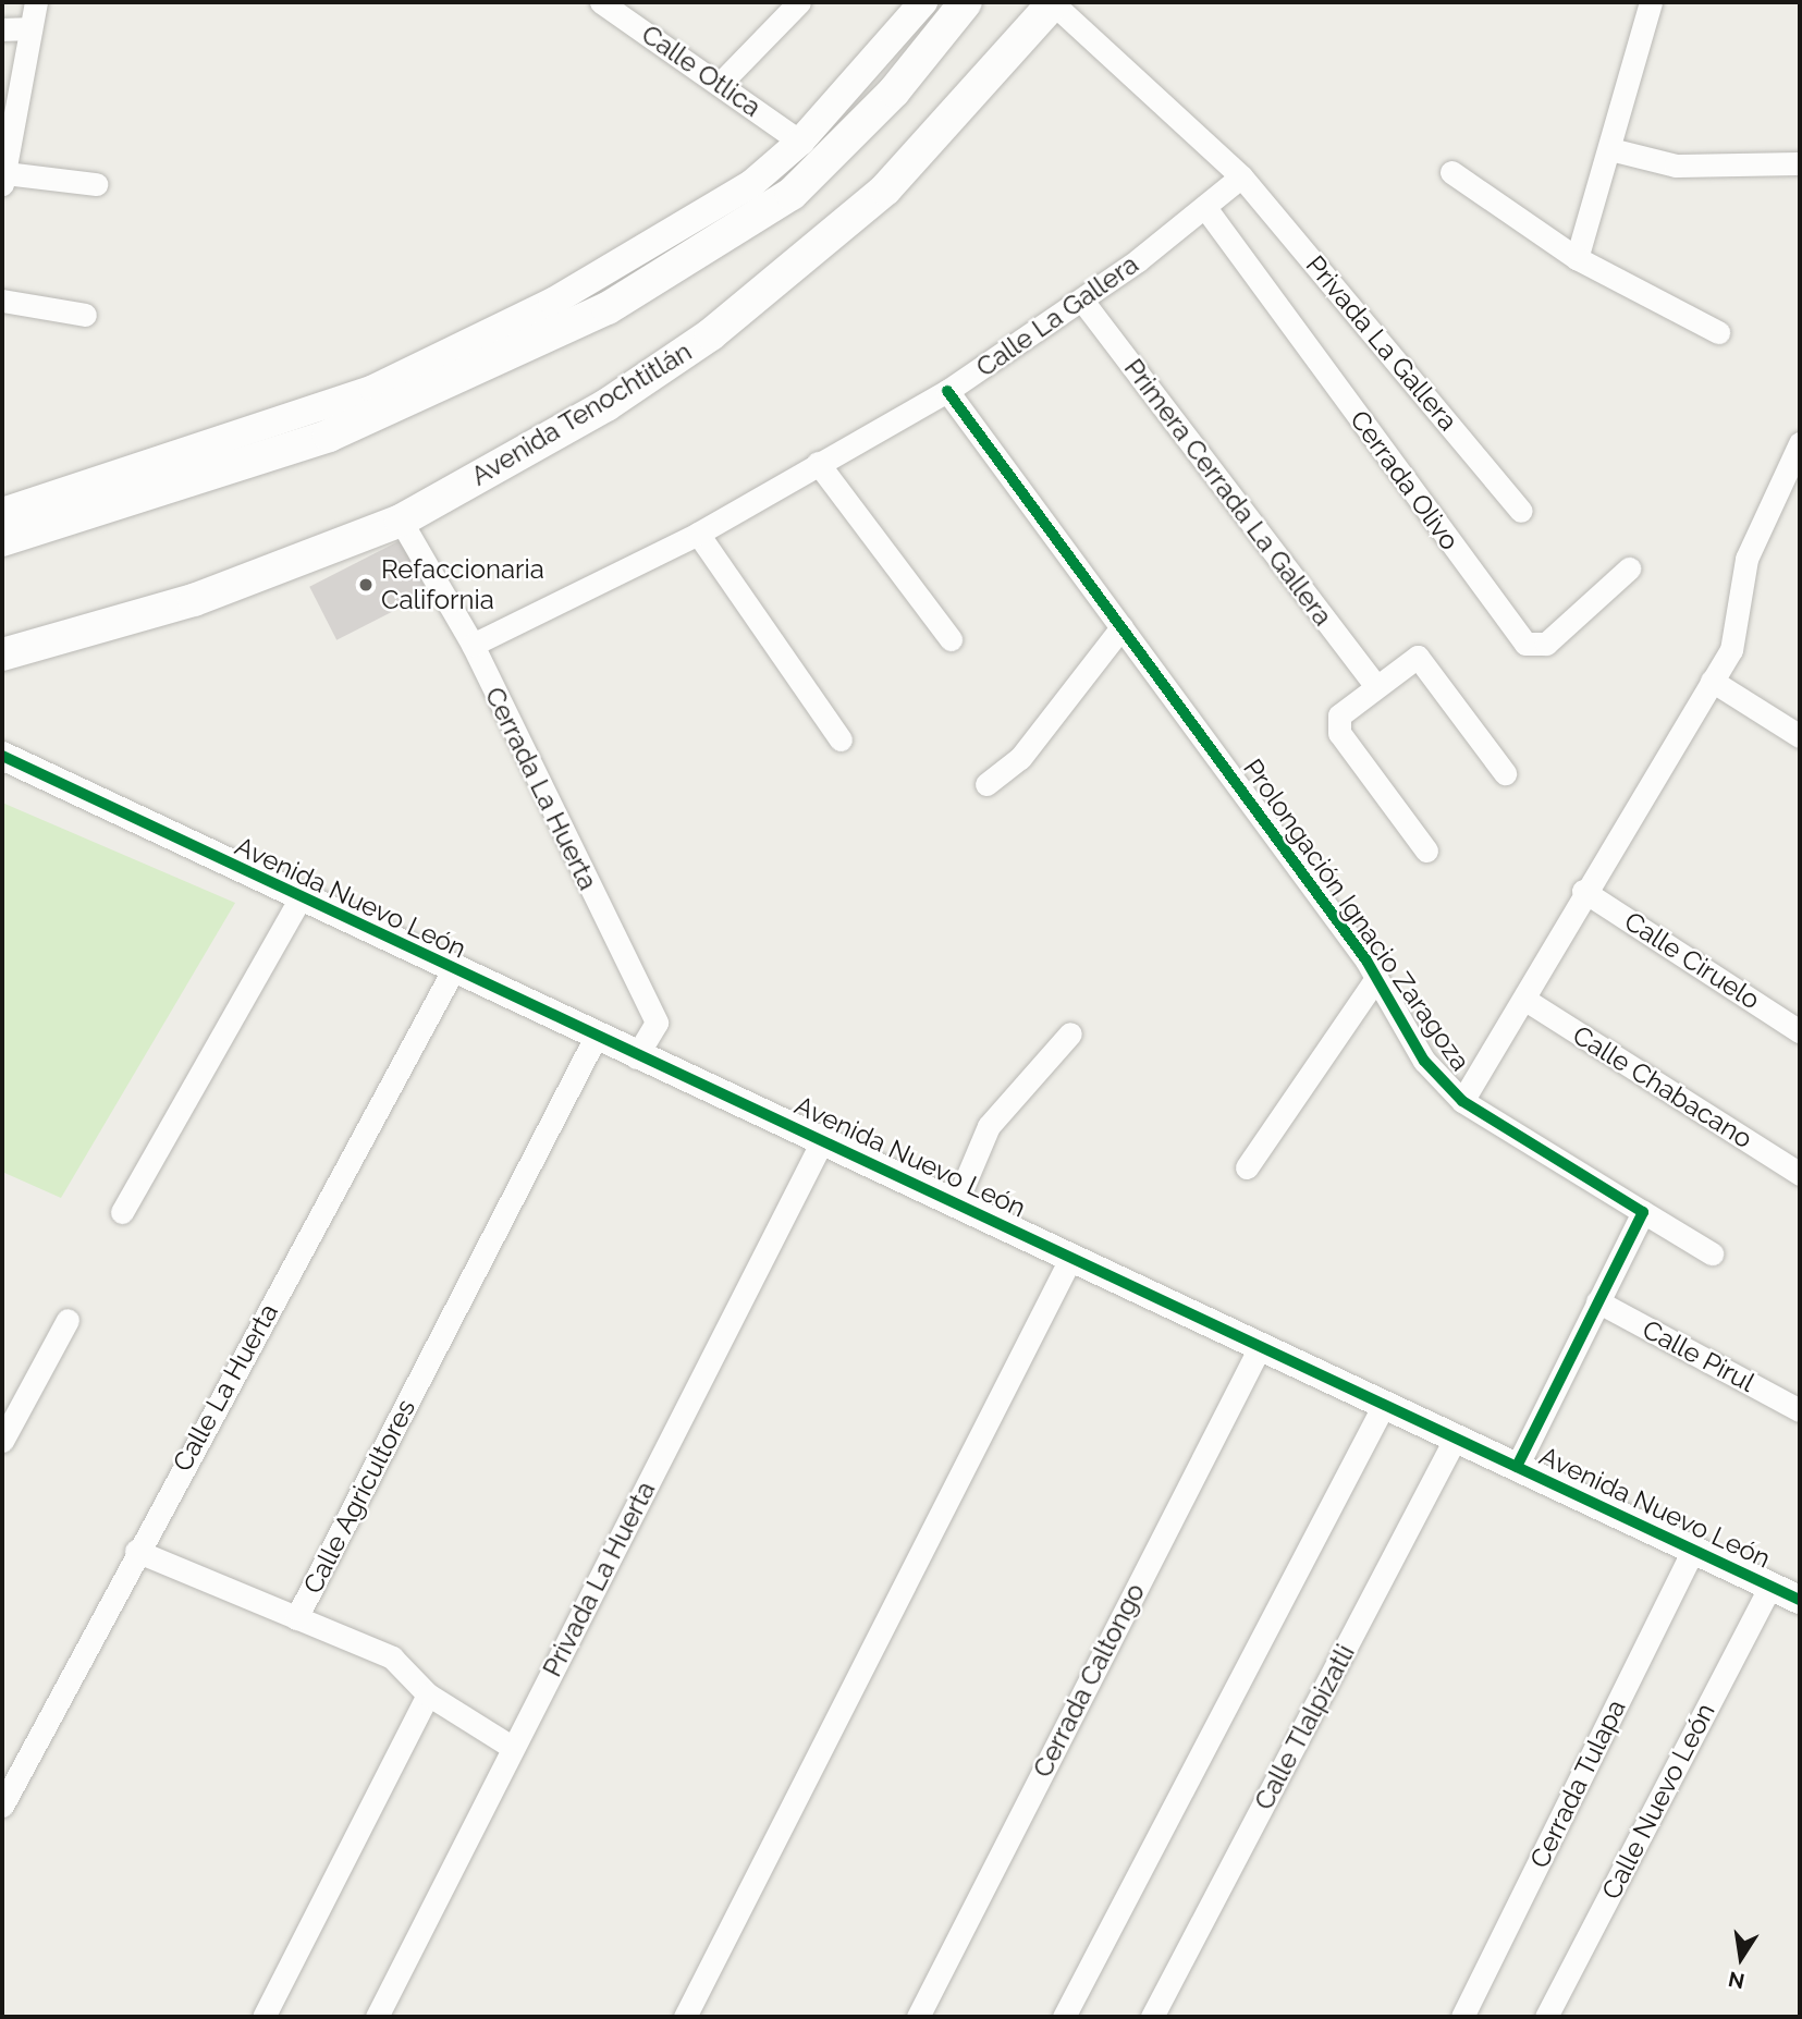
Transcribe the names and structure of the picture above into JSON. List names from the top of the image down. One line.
{"streets":{"main road":["Avenida Tenochtitlán"],"street":["Calle Otlica","Calle La Gallera","Privada La Gallera","Cerrada Olivo","Primera Cerrada La Gallera","Cerrada La Huerta","Avenida Nuevo León","Prolongación Ignacio Zaragoza","Calle Ciruelo","Calle Chabacano","Calle Pirul","Calle La Huerta","Calle Agricultores","Privada La Huerta","Cerrada Caltongo","Calle Tlalpizatli","Cerrada Tulapa","Calle Nuevo León"]},"crossings":[["Calle La Gallera","Privada La Gallera"],["Calle La Gallera","Cerrada Olivo"],["Calle La Gallera","Primera Cerrada La Gallera"],["Calle La Gallera","Cerrada La Huerta"],["Calle La Gallera","Prolongación Ignacio Zaragoza"],["Avenida Tenochtitlán","Cerrada La Huerta"],["Cerrada La Huerta","Avenida Nuevo León"],["Avenida Nuevo León","Calle La Huerta"],["Avenida Nuevo León","Calle Agricultores"],["Avenida Nuevo León","Privada La Huerta"],["Avenida Nuevo León","Cerrada Caltongo"],["Avenida Nuevo León","Calle Tlalpizatli"],["Avenida Nuevo León","Cerrada Tulapa"],["Avenida Nuevo León","Calle Nuevo León"],["Prolongación Ignacio Zaragoza","Calle Ciruelo"],["Prolongación Ignacio Zaragoza","Calle Chabacano"],["Calle Agricultores","Privada La Huerta"]],"places":["Refaccionaria California"],"north":"bottom"}
